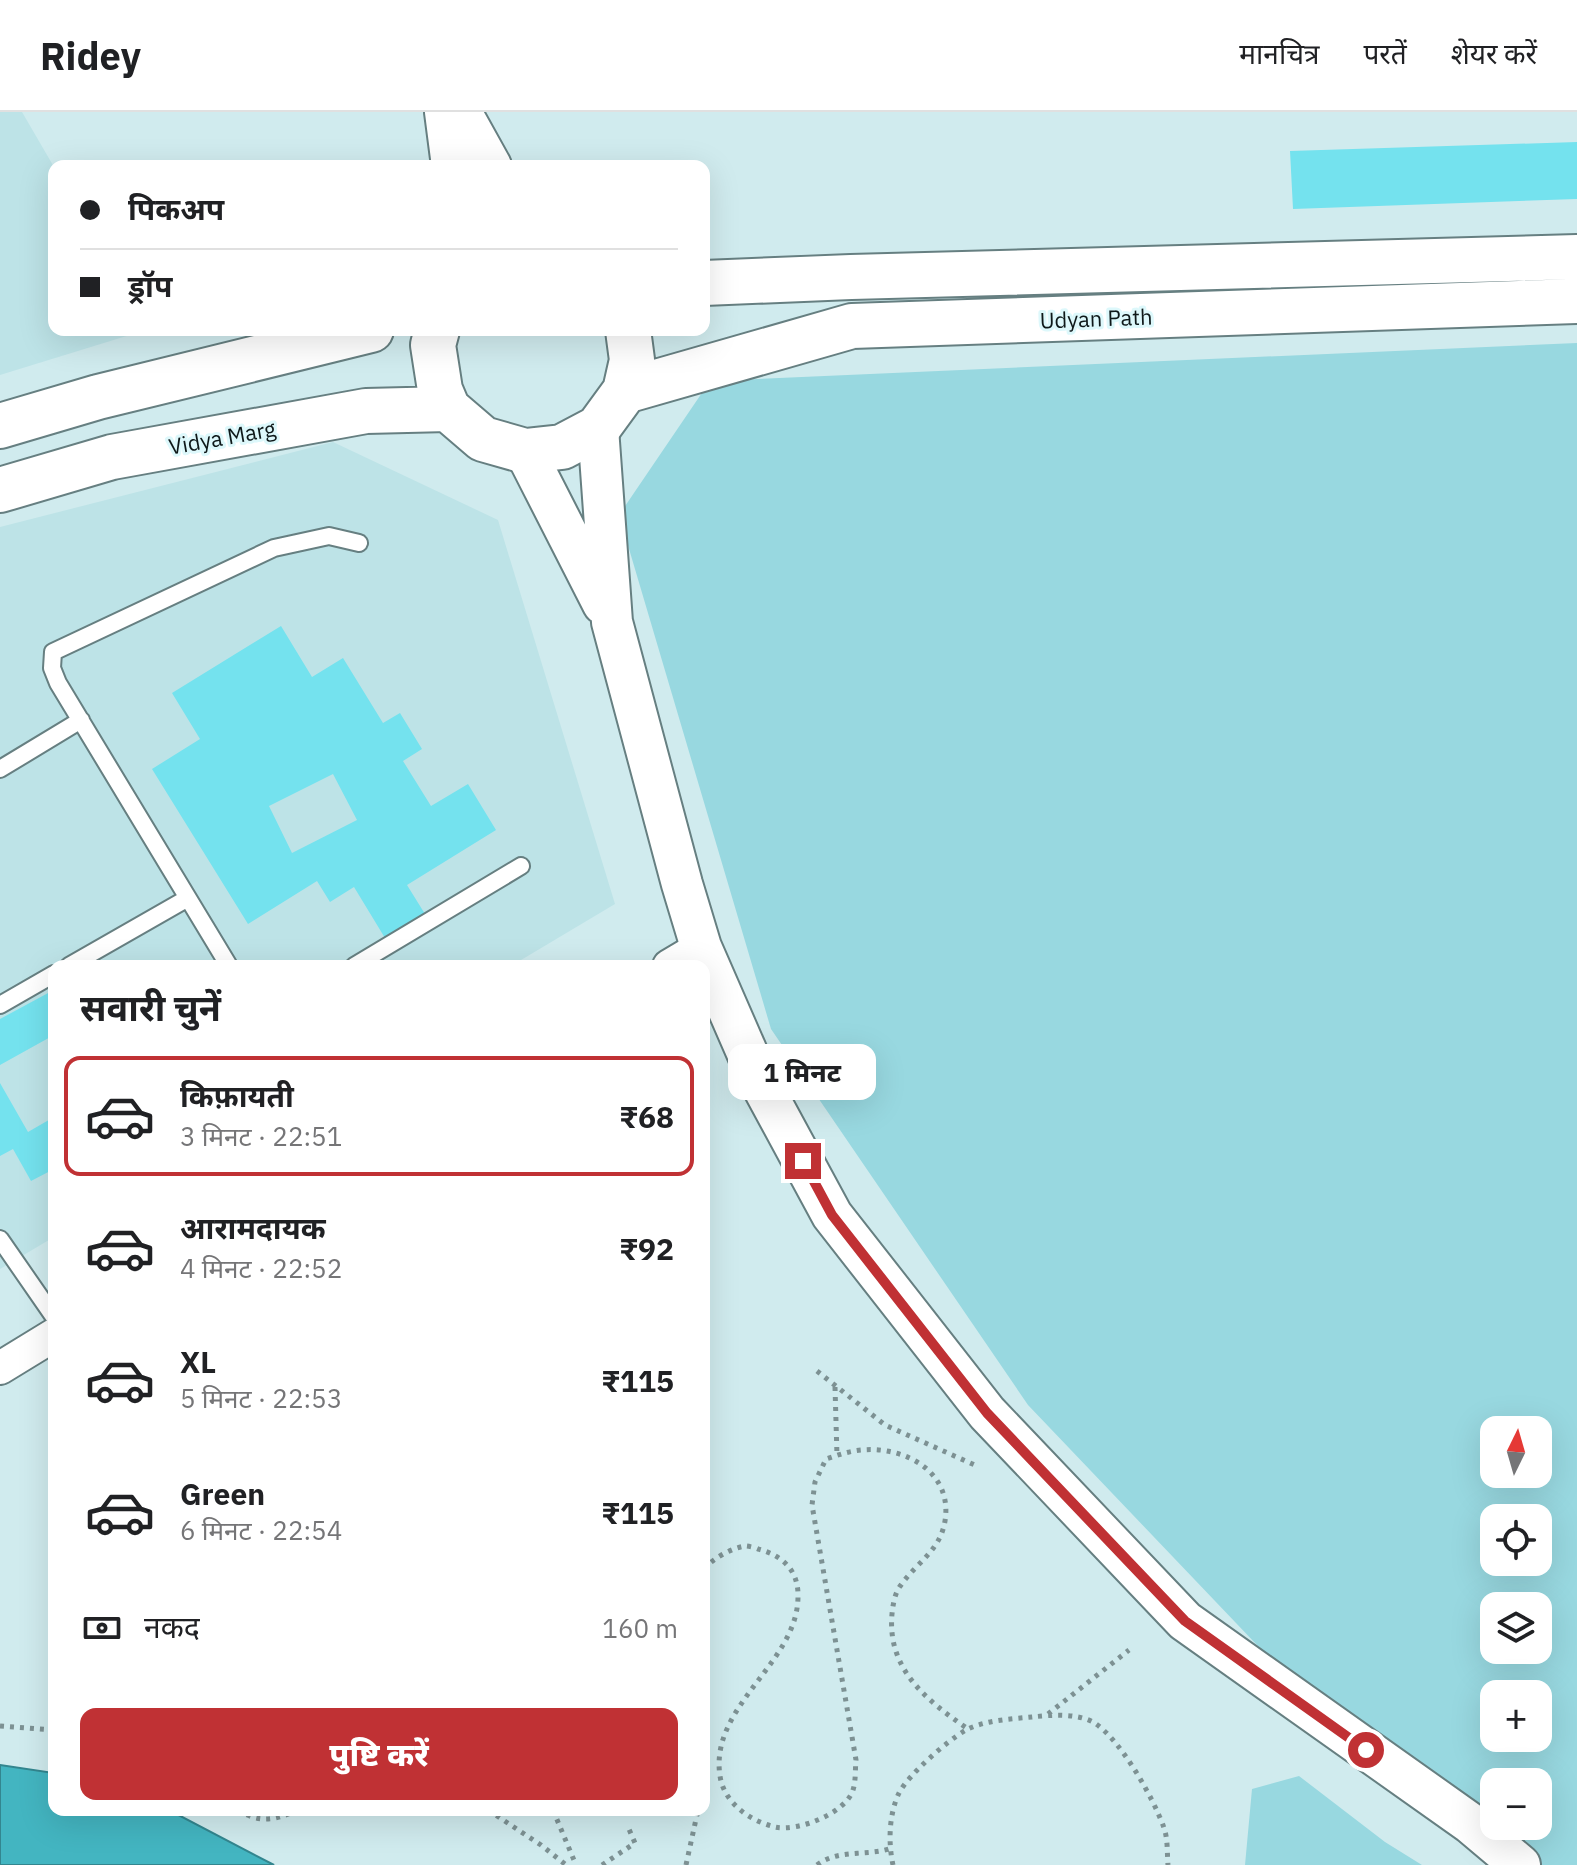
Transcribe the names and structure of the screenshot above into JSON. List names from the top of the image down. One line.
{"streets":{"main road":["Udyan Path","Vidya Marg"]},"north":"top","page":{"header":"Ridey","nav":["मानचित्र","परतें","शेयर करें"],"banner":["पिकअप","ड्रॉप"],"heading":"सवारी चुनें","bubble":"1 मिनट","list":[{"name":"किफ़ायती","note":"3 मिनट · 22:51","value":"₹68"},{"name":"आरामदायक","note":"4 मिनट · 22:52","value":"₹92"},{"name":"XL","note":"5 मिनट · 22:53","value":"₹115"},{"name":"Green","note":"6 मिनट · 22:54","value":"₹115"}],"map_buttons":["+","−"],"pay":["नकद","160 m"],"buttons":"पुष्टि करें"}}
